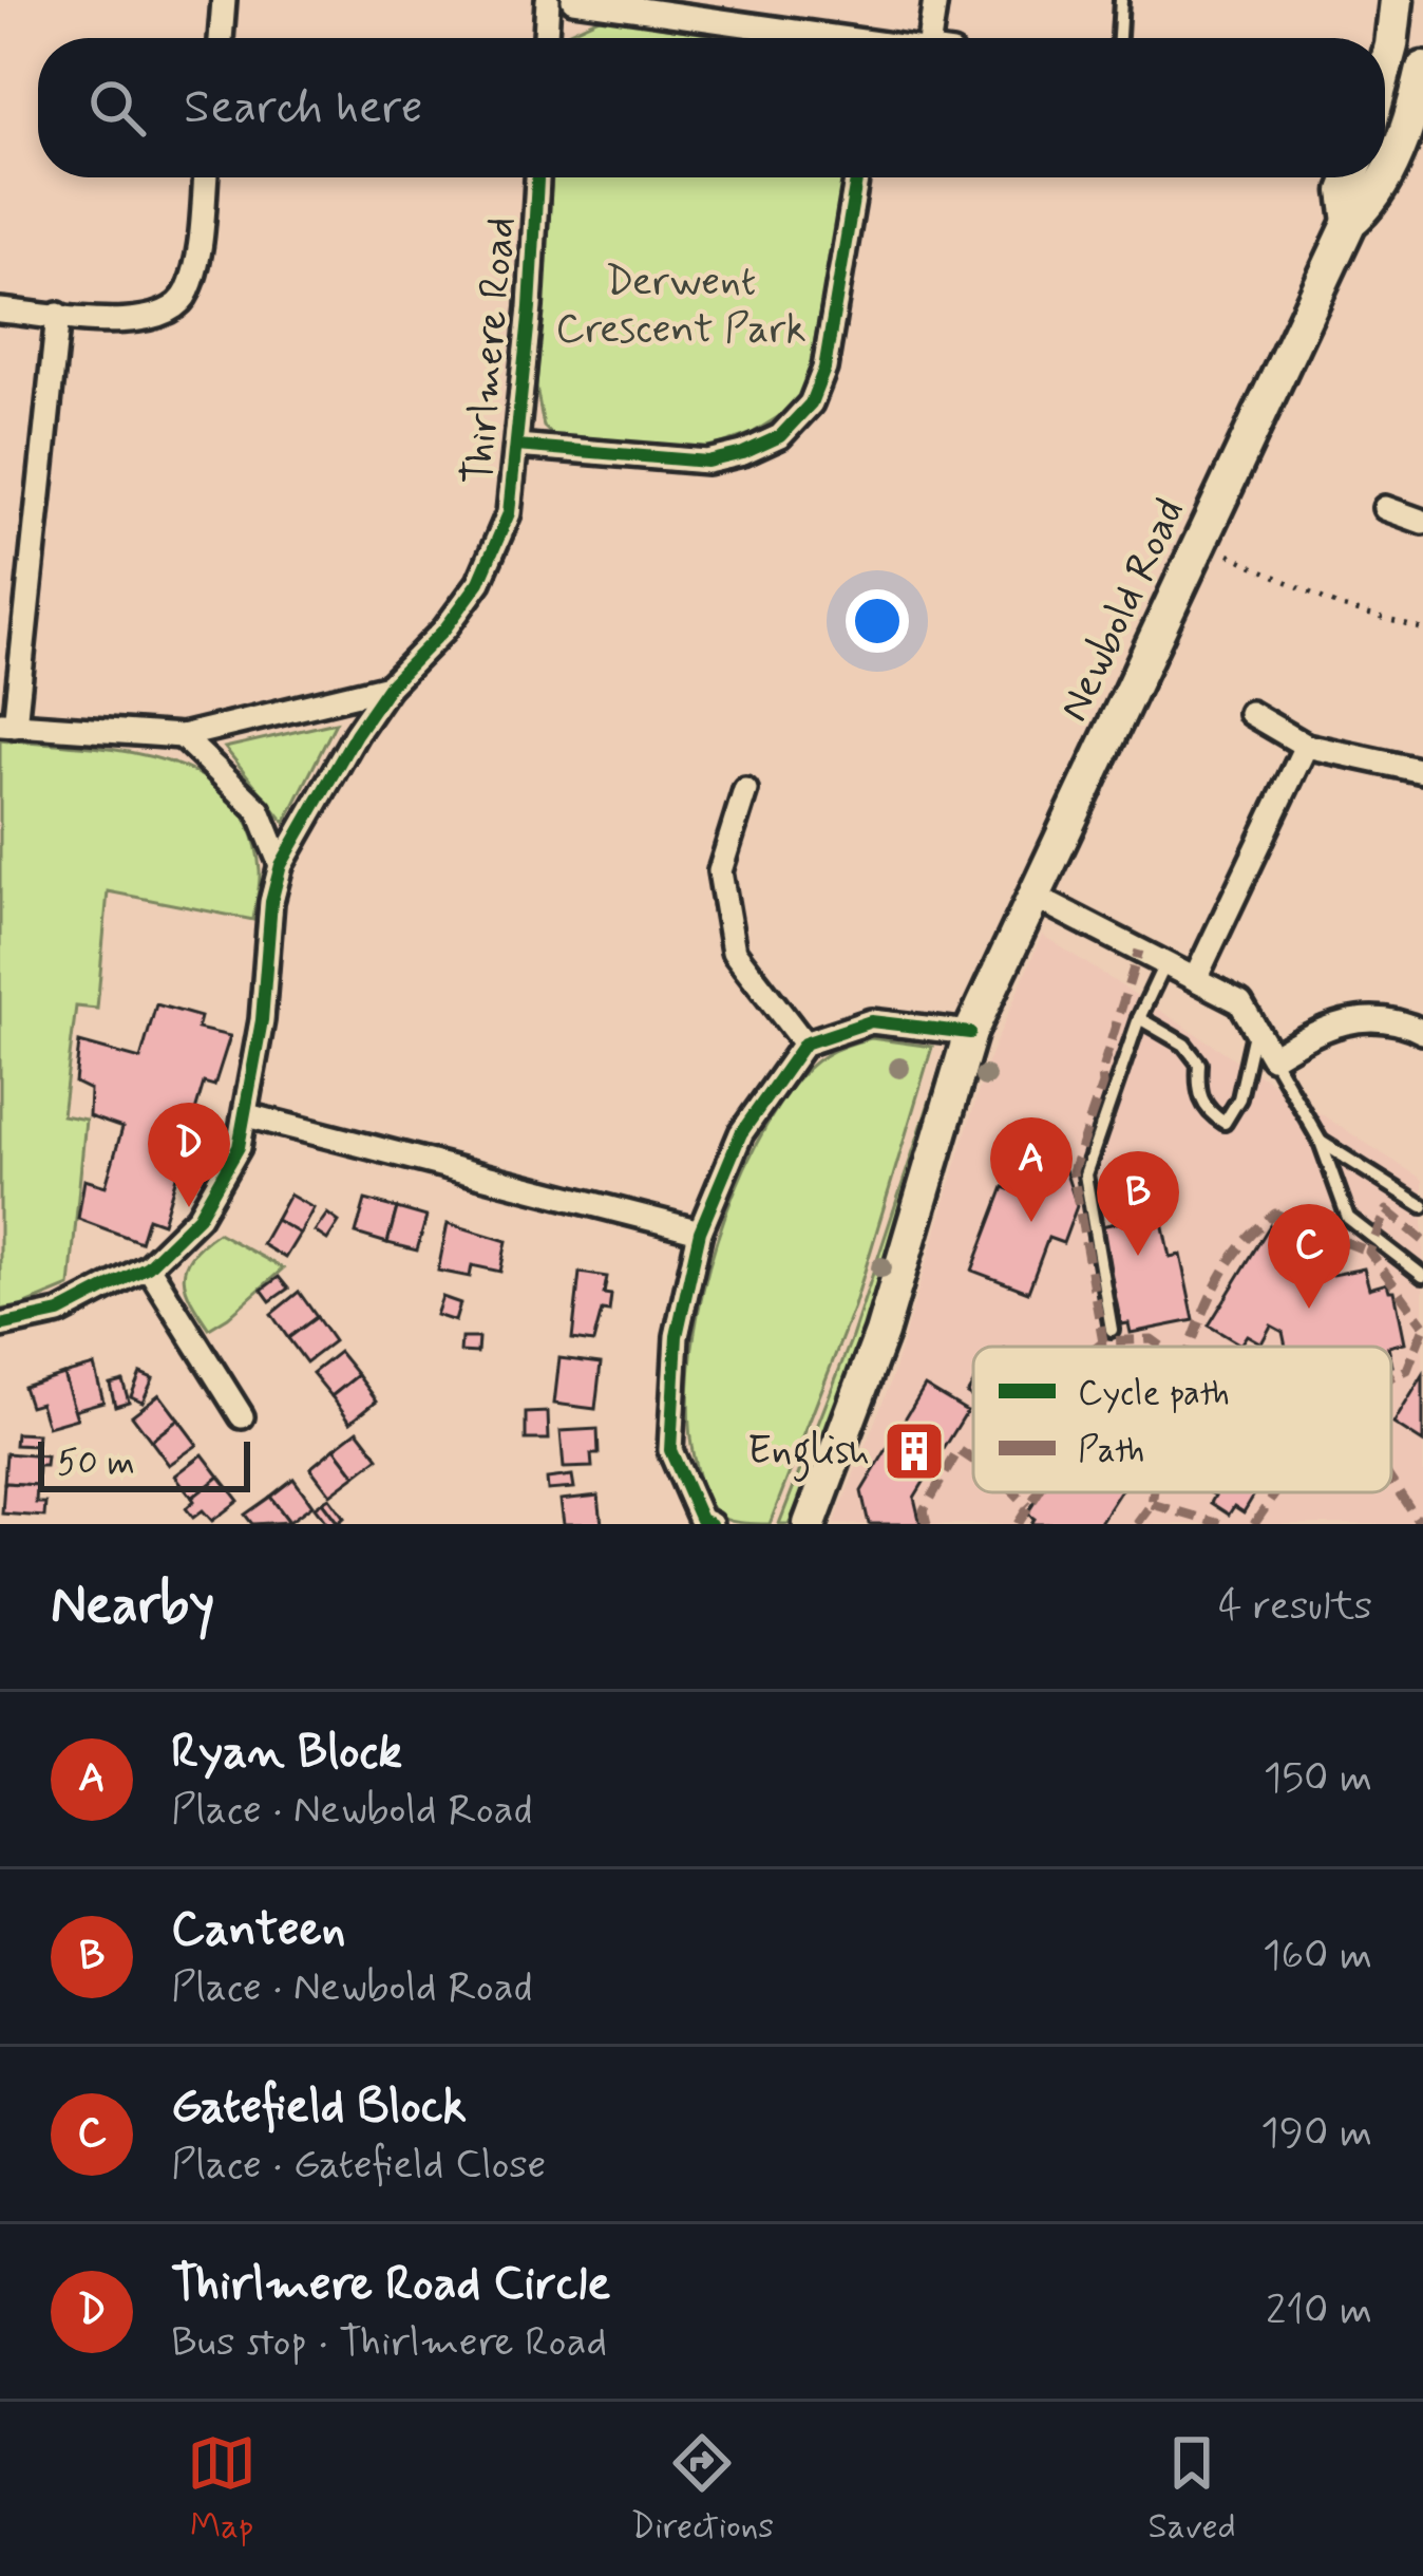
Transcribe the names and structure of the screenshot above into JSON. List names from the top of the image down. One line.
{"streets":{"main road":["Newbold Road"],"street":["Thirlmere Road"]},"parks":["Derwent Crescent Park"],"places":{"building":["English"]},"legend":["Cycle path","Path"],"scale_bar":"50 m","page":{"search":"Search here","pins":["D","A","B","C"],"scale":"50 m","heading":["Nearby","4 results"],"list":[{"mark":"A","name":"Ryan Block","note":"Place · Newbold Road","value":"150 m"},{"mark":"B","name":"Canteen","note":"Place · Newbold Road","value":"160 m"},{"mark":"C","name":"Gatefield Block","note":"Place · Gatefield Close","value":"190 m"},{"mark":"D","name":"Thirlmere Road Circle","note":"Bus stop · Thirlmere Road","value":"210 m"}],"nav":["Map","Directions","Saved"]}}
